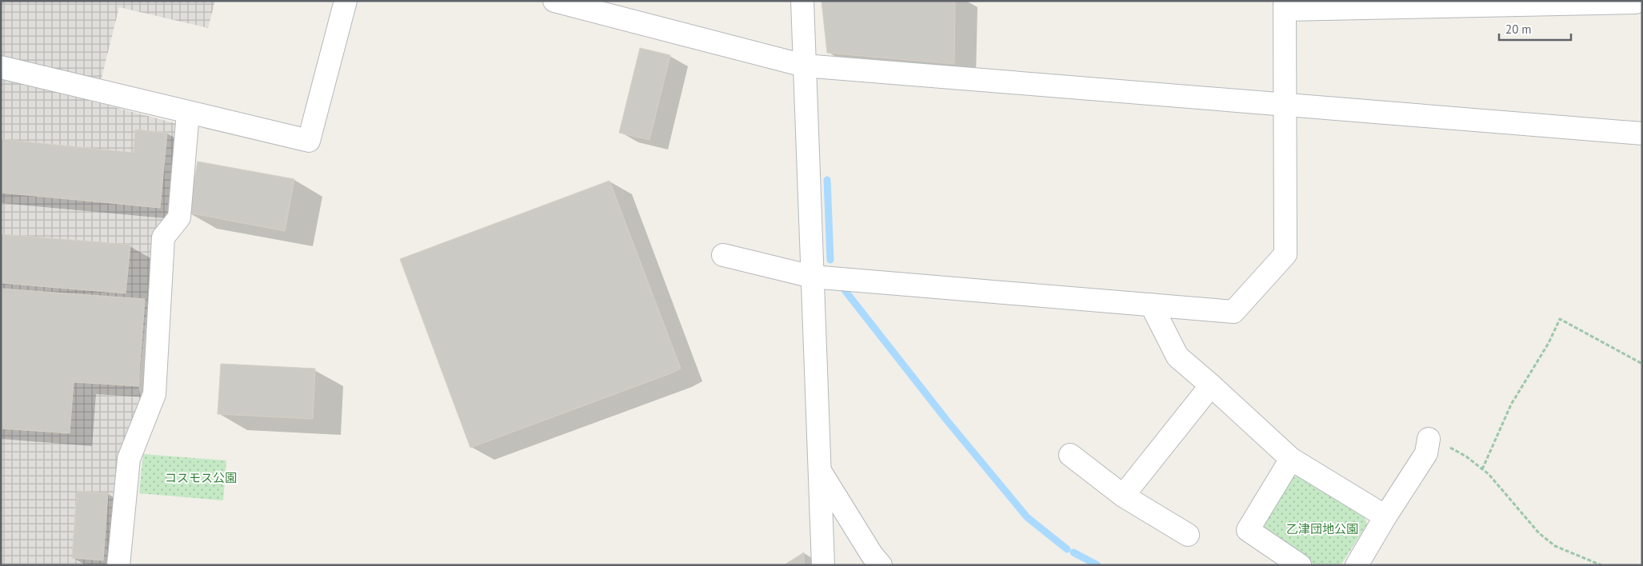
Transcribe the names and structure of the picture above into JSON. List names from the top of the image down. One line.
{"parks":["コスモス公園","乙津団地公園"],"scale_bar":"20 m"}
